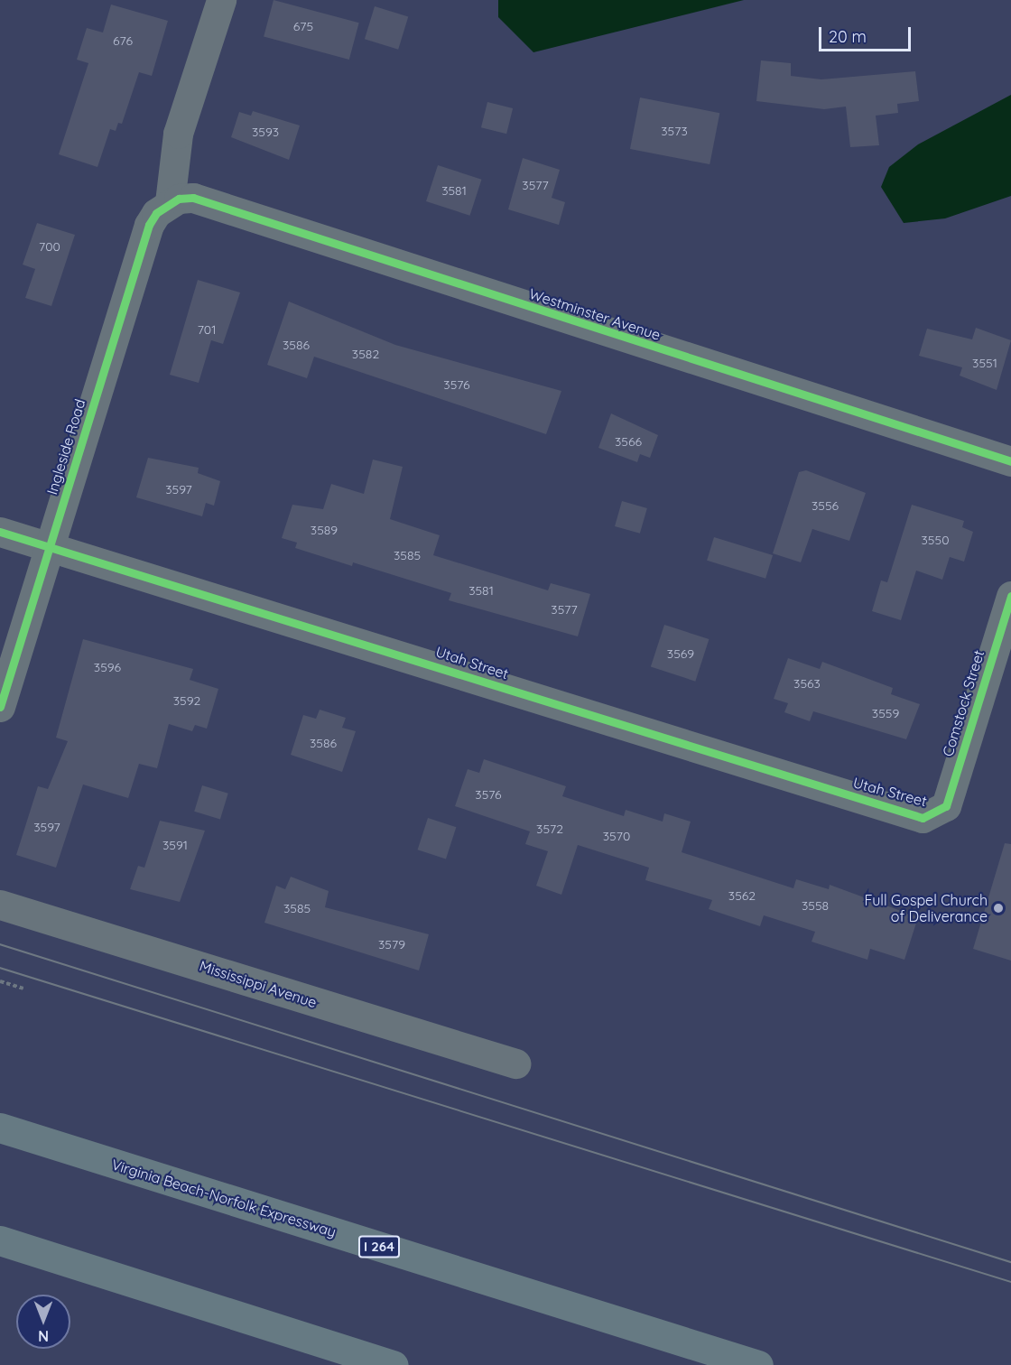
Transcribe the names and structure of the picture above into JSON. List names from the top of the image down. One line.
{"streets":{"highway":["Virginia Beach-Norfolk Expressway","I 264"],"street":["Westminster Avenue","Ingleside Road","Utah Street","Comstock Street","Mississippi Avenue"]},"crossings":[["Westminster Avenue","Ingleside Road"],["Ingleside Road","Utah Street"],["Utah Street","Comstock Street"]],"places":["Full Gospel Church of Deliverance"],"house_numbers":["675","676","3573","3593","3577","3581","700","701","3586","3582","3551","3576","3566","3597","3556","3589","3550","3585","3581","3577","3569","3596","3563","3592","3559","3586","3576","3597","3572","3570","3591","3562","3558","3585","3579"],"scale_bar":"20 m","north":"bottom"}
